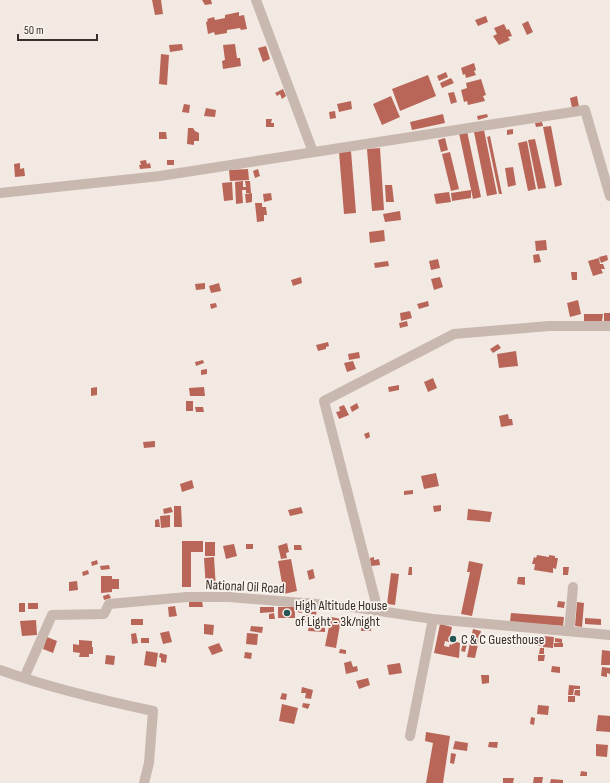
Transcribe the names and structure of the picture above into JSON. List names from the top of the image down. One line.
{"streets":{"street":["National Oil Road"]},"places":["High Altitude House of Light - 3k/night","C & C Guesthouse"],"scale_bar":"50 m"}
